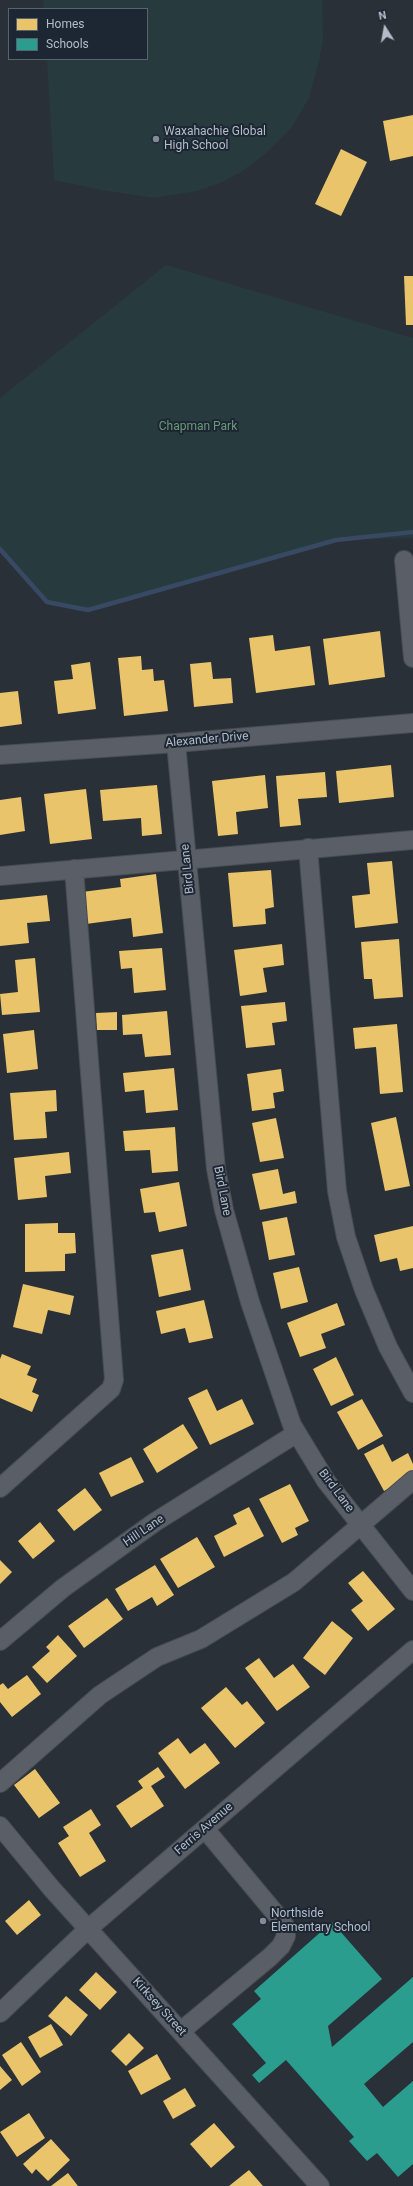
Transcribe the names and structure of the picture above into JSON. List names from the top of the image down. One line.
{"streets":{"street":["Alexander Drive","Bird Lane","Hill Lane","Ferris Avenue","Kirksey Street"]},"crossings":[["Alexander Drive","Bird Lane"],["Bird Lane","Hill Lane"],["Ferris Avenue","Kirksey Street"]],"parks":["Chapman Park"],"places":["Waxahachie Global High School","Northside Elementary School"],"legend":["Homes","Schools"],"north":"top"}
